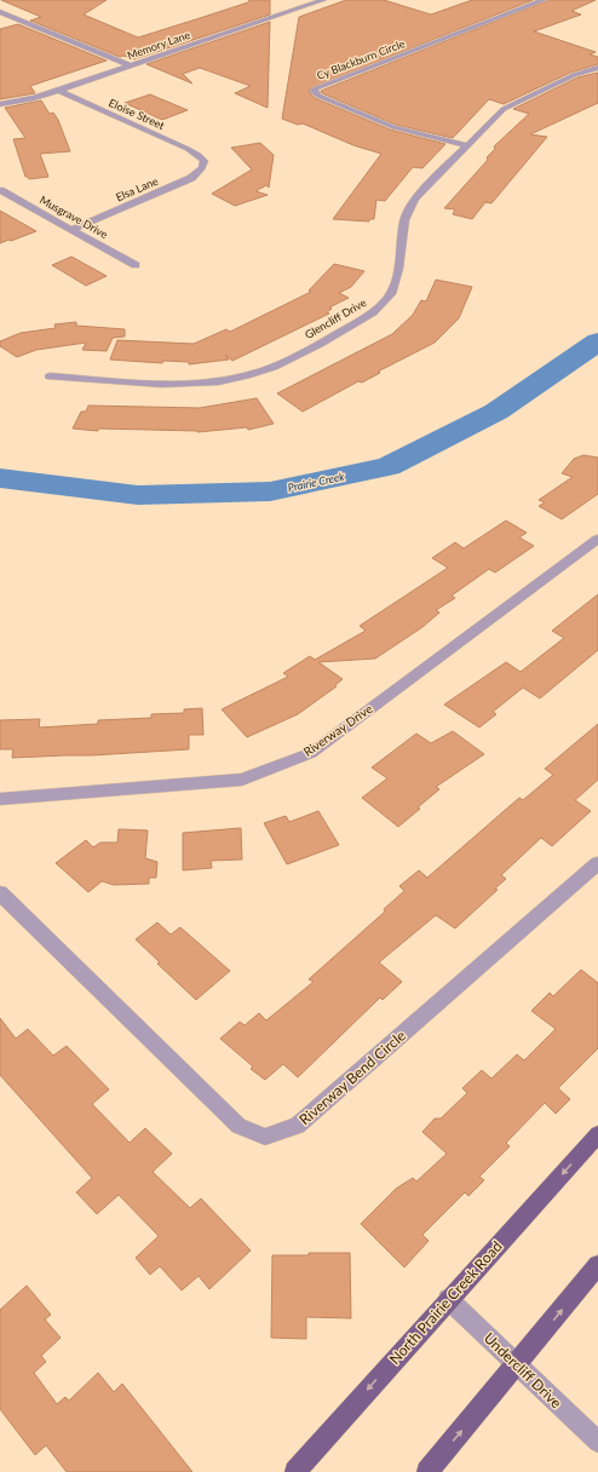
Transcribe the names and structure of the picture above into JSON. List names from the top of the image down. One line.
{"streets":{"main road":["North Prairie Creek Road"],"street":["Memory Lane","Cy Blackburn Circle","Eloise Street","Elsa Lane","Musgrave Drive","Glencliff Drive","Riverway Drive","Riverway Bend Circle","Undercliff Drive"]},"crossings":[["Memory Lane","Eloise Street"],["Cy Blackburn Circle","Glencliff Drive"],["Eloise Street","Elsa Lane"],["Elsa Lane","Musgrave Drive"],["North Prairie Creek Road","Undercliff Drive"]],"water":["Prairie Creek"]}
